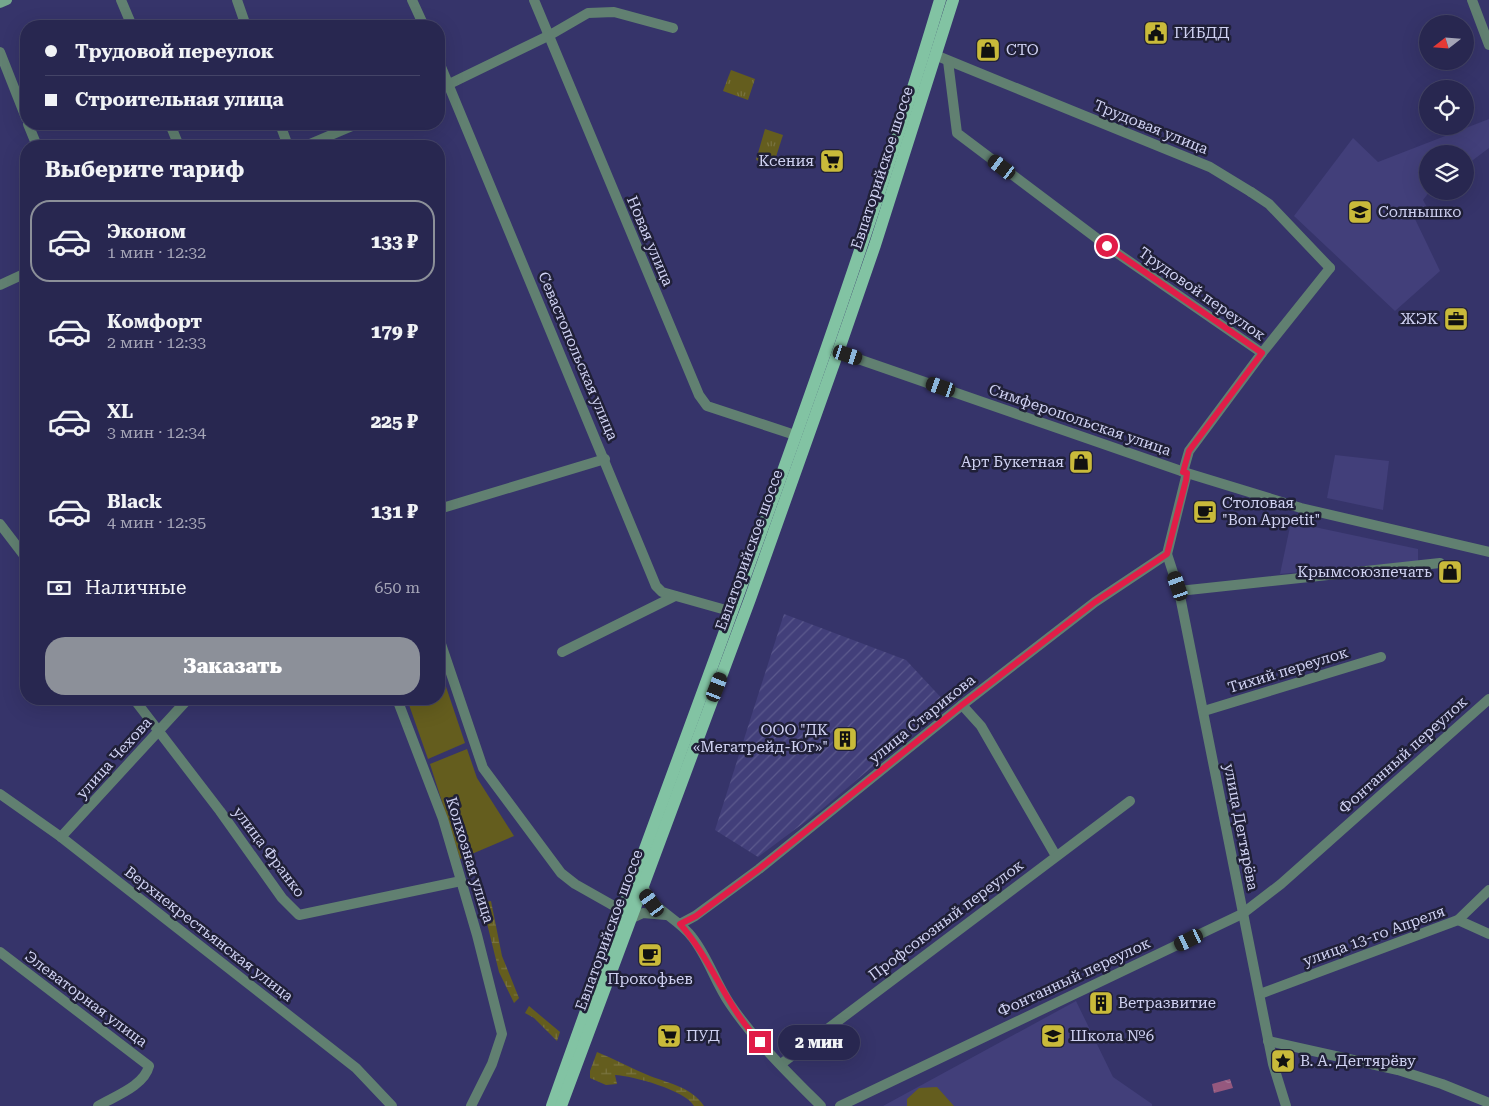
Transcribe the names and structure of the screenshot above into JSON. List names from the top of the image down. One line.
{"streets":{"main road":["Евпаторийское шоссе"],"street":["Трудовая улица","Новая улица","Трудовой переулок","Севастопольская улица","Симферопольская улица","Тихий переулок","улица Старикова","Фонтанный переулок","улица Чехова","улица Дегтярёва","улица Франко","Колхозная улица","Профсоюзный переулок","Верхнекрестьянская улица","улица 13-го Апреля","Элеваторная улица"]},"crossings":[["Трудовая улица","Евпаторийское шоссе"],["Трудовая улица","Трудовой переулок"],["Евпаторийское шоссе","Новая улица"],["Евпаторийское шоссе","Севастопольская улица"],["Евпаторийское шоссе","Симферопольская улица"],["Тихий переулок","улица Дегтярёва"],["улица Старикова","улица Дегтярёва"],["Фонтанный переулок","улица Дегтярёва"],["улица Чехова","улица Франко"],["улица Чехова","Верхнекрестьянская улица"],["улица Дегтярёва","улица 13-го Апреля"],["улица Франко","Колхозная улица"]],"places":{"public building":["ГИБДД"],"shop":["СТО","Арт Букетная","Крымсоюзпечать"],"supermarket":["Ксения","ПУД"],"school or university":["Солнышко","Школа №6"],"office":["ЖЭК"],"cafe":["Столовая \"Bon Appetit\"","Прокофьев"],"building":["ООО \"ДК «Мегатрейд-Юг»\"","Ветразвитие"],"place":["В. А. Дегтярёву"]},"north":"left","page":{"banner":["Трудовой переулок","Строительная улица"],"heading":"Выберите тариф","list":[{"name":"Эконом","note":"1 мин · 12:32","value":"133 ₽"},{"name":"Комфорт","note":"2 мин · 12:33","value":"179 ₽"},{"name":"XL","note":"3 мин · 12:34","value":"225 ₽"},{"name":"Black","note":"4 мин · 12:35","value":"131 ₽"}],"pay":["Наличные","650 m"],"buttons":"Заказать","bubble":"2 мин"}}
